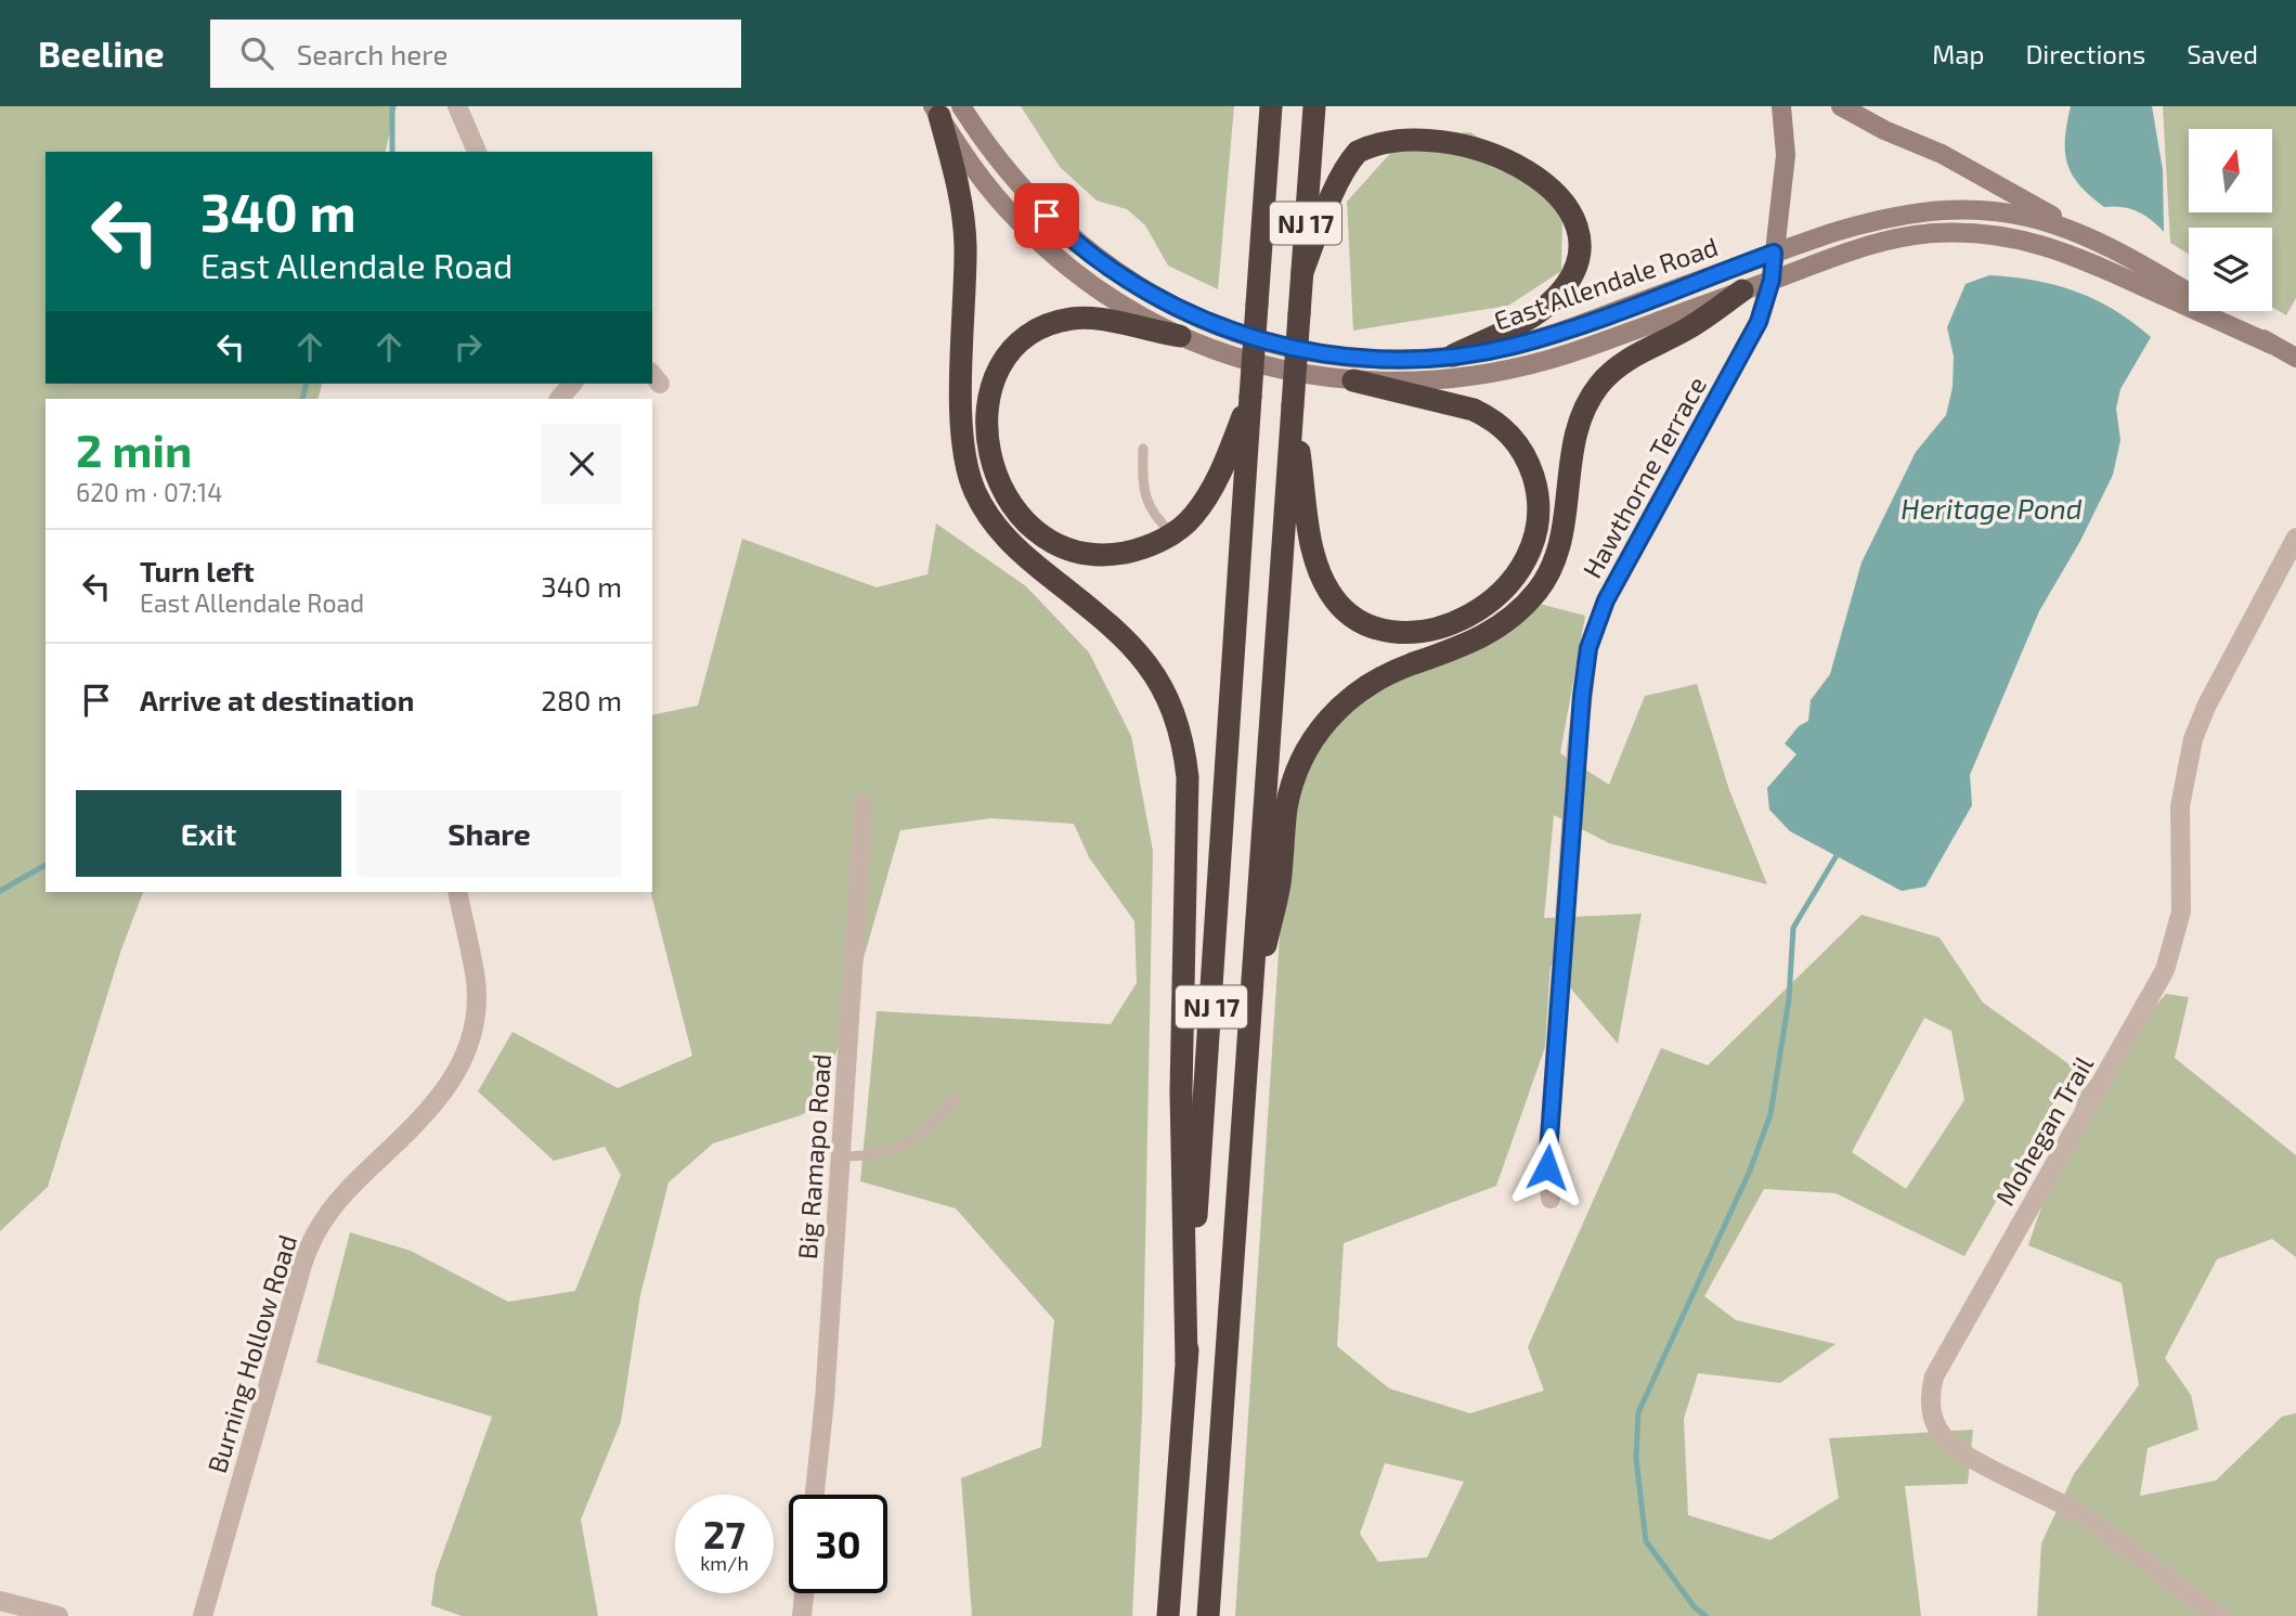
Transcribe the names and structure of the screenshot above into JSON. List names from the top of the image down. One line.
{"streets":{"highway":["NJ 17"],"main road":["East Allendale Road","Hawthorne Terrace"],"street":["Mohegan Trail","Big Ramapo Road","Burning Hollow Road"]},"crossings":[["East Allendale Road","Hawthorne Terrace"]],"water":["Heritage Pond"],"north":"top","page":{"header":"Beeline","search":"Search here","nav":["Map","Directions","Saved"],"turn":["340 m","East Allendale Road"],"heading":["2 min","620 m · 07:14"],"list":[{"name":"Turn left","note":"East Allendale Road","value":"340 m"},{"name":"Arrive at destination","value":"280 m"}],"buttons":["Exit","Share"],"speed":"27 km/h","limit":"30"}}
